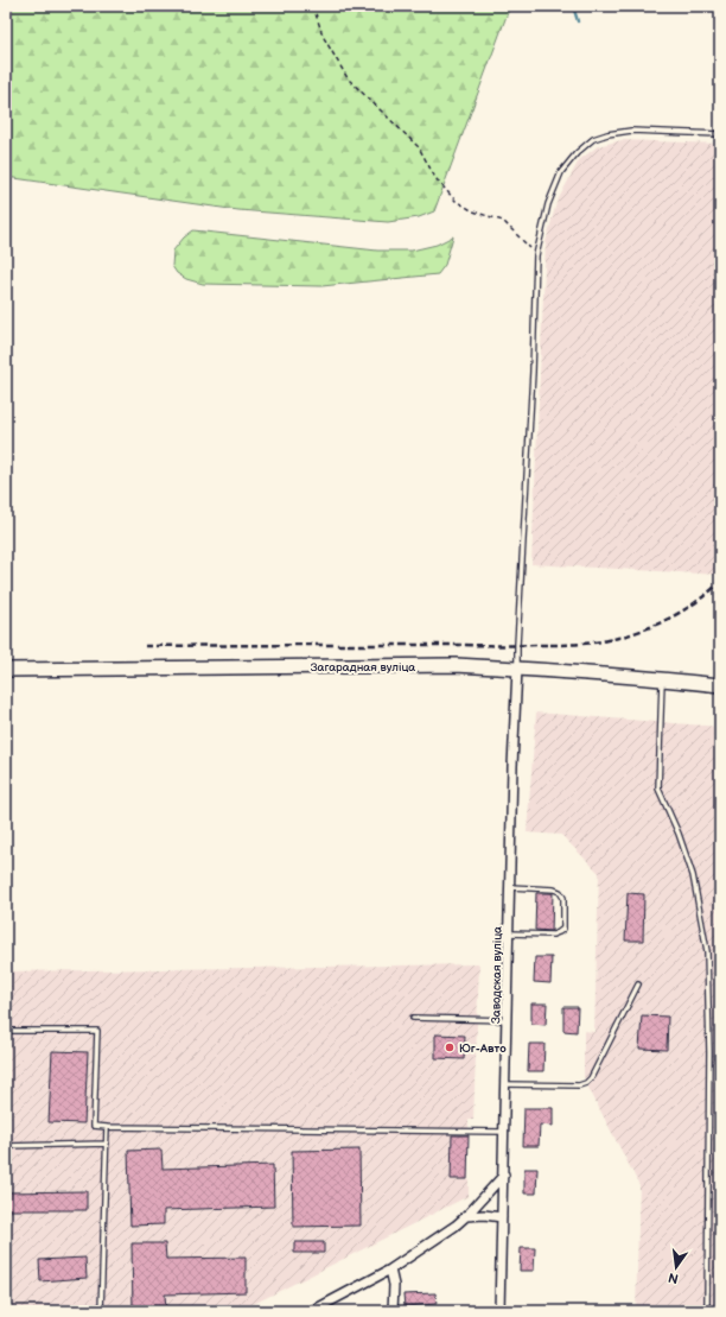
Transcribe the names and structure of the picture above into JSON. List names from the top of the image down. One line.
{"streets":{"main road":["Загарадная вуліца"],"street":["Заводская вуліца"]},"crossings":[["Загарадная вуліца","Заводская вуліца"]],"places":["Юг-Авто"],"north":"bottom"}
